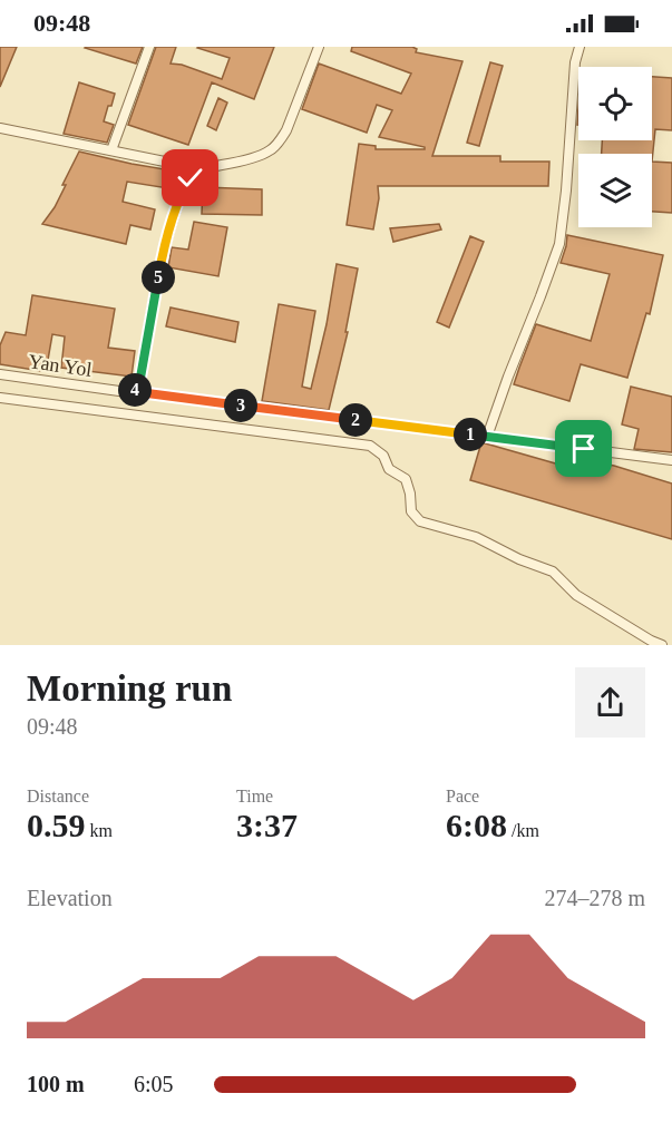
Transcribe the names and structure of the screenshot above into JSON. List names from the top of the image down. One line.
{"streets":{"street":["Yan Yol"]},"page":{"status":"09:48","pins":["5","4","3","2","1"],"heading":["Morning run","09:48"],"stats":[["Distance","0.59 km"],["Time","3:37"],["Pace","6:08 /km"]],"chart":["Elevation","274–278 m"],"list":[{"name":"100 m","note":"6:05"}]}}
